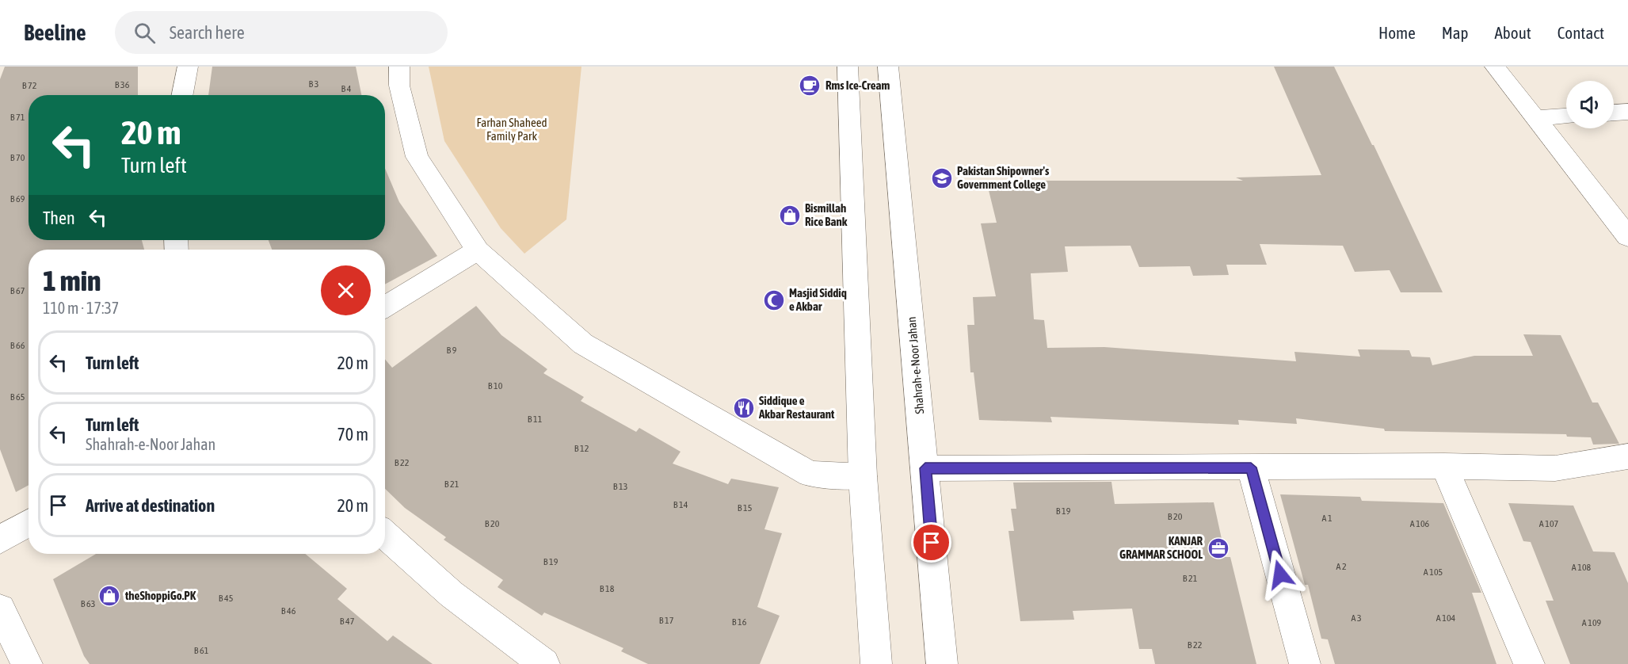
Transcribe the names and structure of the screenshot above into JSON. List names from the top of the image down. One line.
{"streets":{"street":["Shahrah-e-Noor Jahan"]},"parks":["Farhan Shaheed Family Park"],"places":{"cafe":["Rms Ice-Cream"],"school or university":["Pakistan Shipowner's Government College"],"shop":["Bismillah Rice Bank","theShoppiGo.PK"],"mosque":["Masjid Siddiq e Akbar"],"restaurant":["Siddique e Akbar Restaurant"],"office":["KANJAR GRAMMAR SCHOOL"]},"house_numbers":["B 3","B 36","B 72","B 4","B 71","B 70","B 69","B 67","B 66","B 9","B 10","B 65","B 11","B 12","B 22","B 21","B 13","B 14","B 15","B 19","B 20","A 1","B 20","A 106","A 107","B 19","A 2","A 108","A 105","B 21","B 18","B 45","B 63","B 46","A 3","A 104","B 17","B 47","B 16","A 109","B 22","B 61"],"page":{"header":"Beeline","search":"Search here","nav":["Home","Map","About","Contact"],"turn":["20 m","Turn left"],"then":"Then","heading":["1 min","110 m · 17:37"],"list":[{"name":"Turn left","value":"20 m"},{"name":"Turn left","note":"Shahrah-e-Noor Jahan","value":"70 m"},{"name":"Arrive at destination","value":"20 m"}]}}
